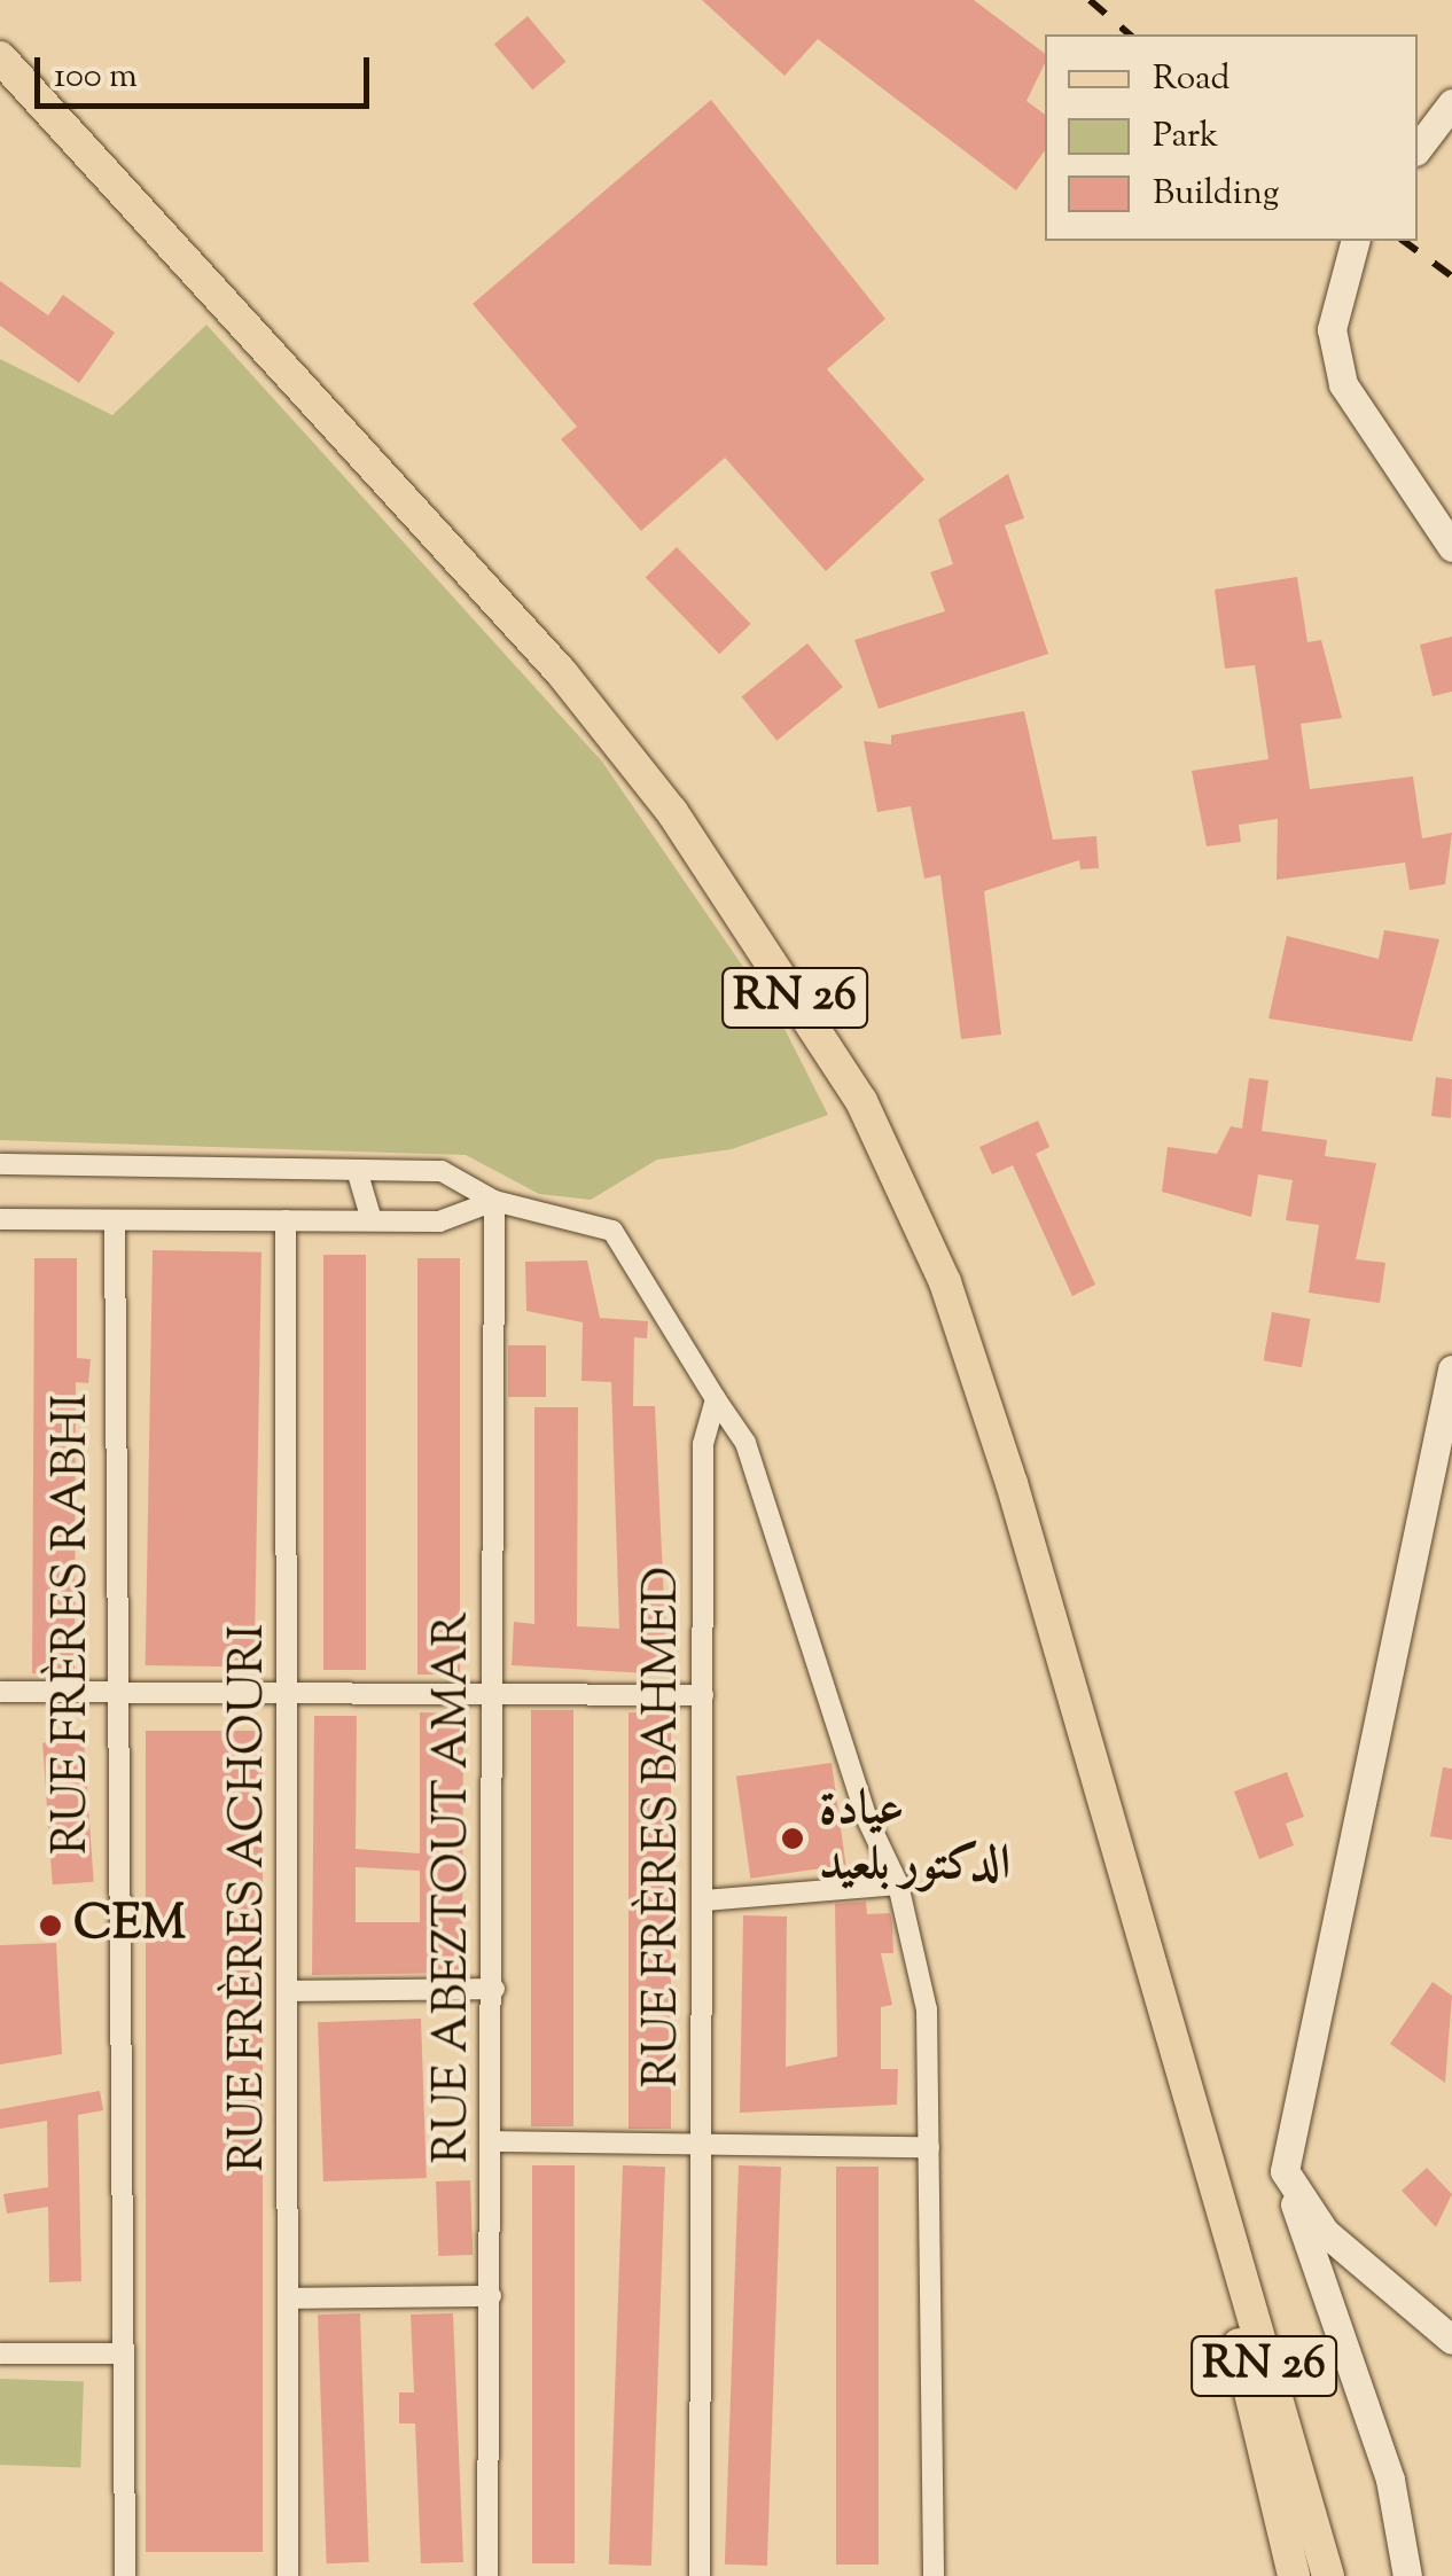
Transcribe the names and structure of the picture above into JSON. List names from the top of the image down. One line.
{"streets":{"main road":["RN 26"],"street":["RUE FRÈRES RABHI","RUE FRÈRES BAHMED","RUE ABEZTOUT AMAR","RUE FRÈRES ACHOURI"]},"places":["عيادة الدكتور بلعيد","CEM"],"legend":["Road","Park","Building"],"scale_bar":"100 m"}
